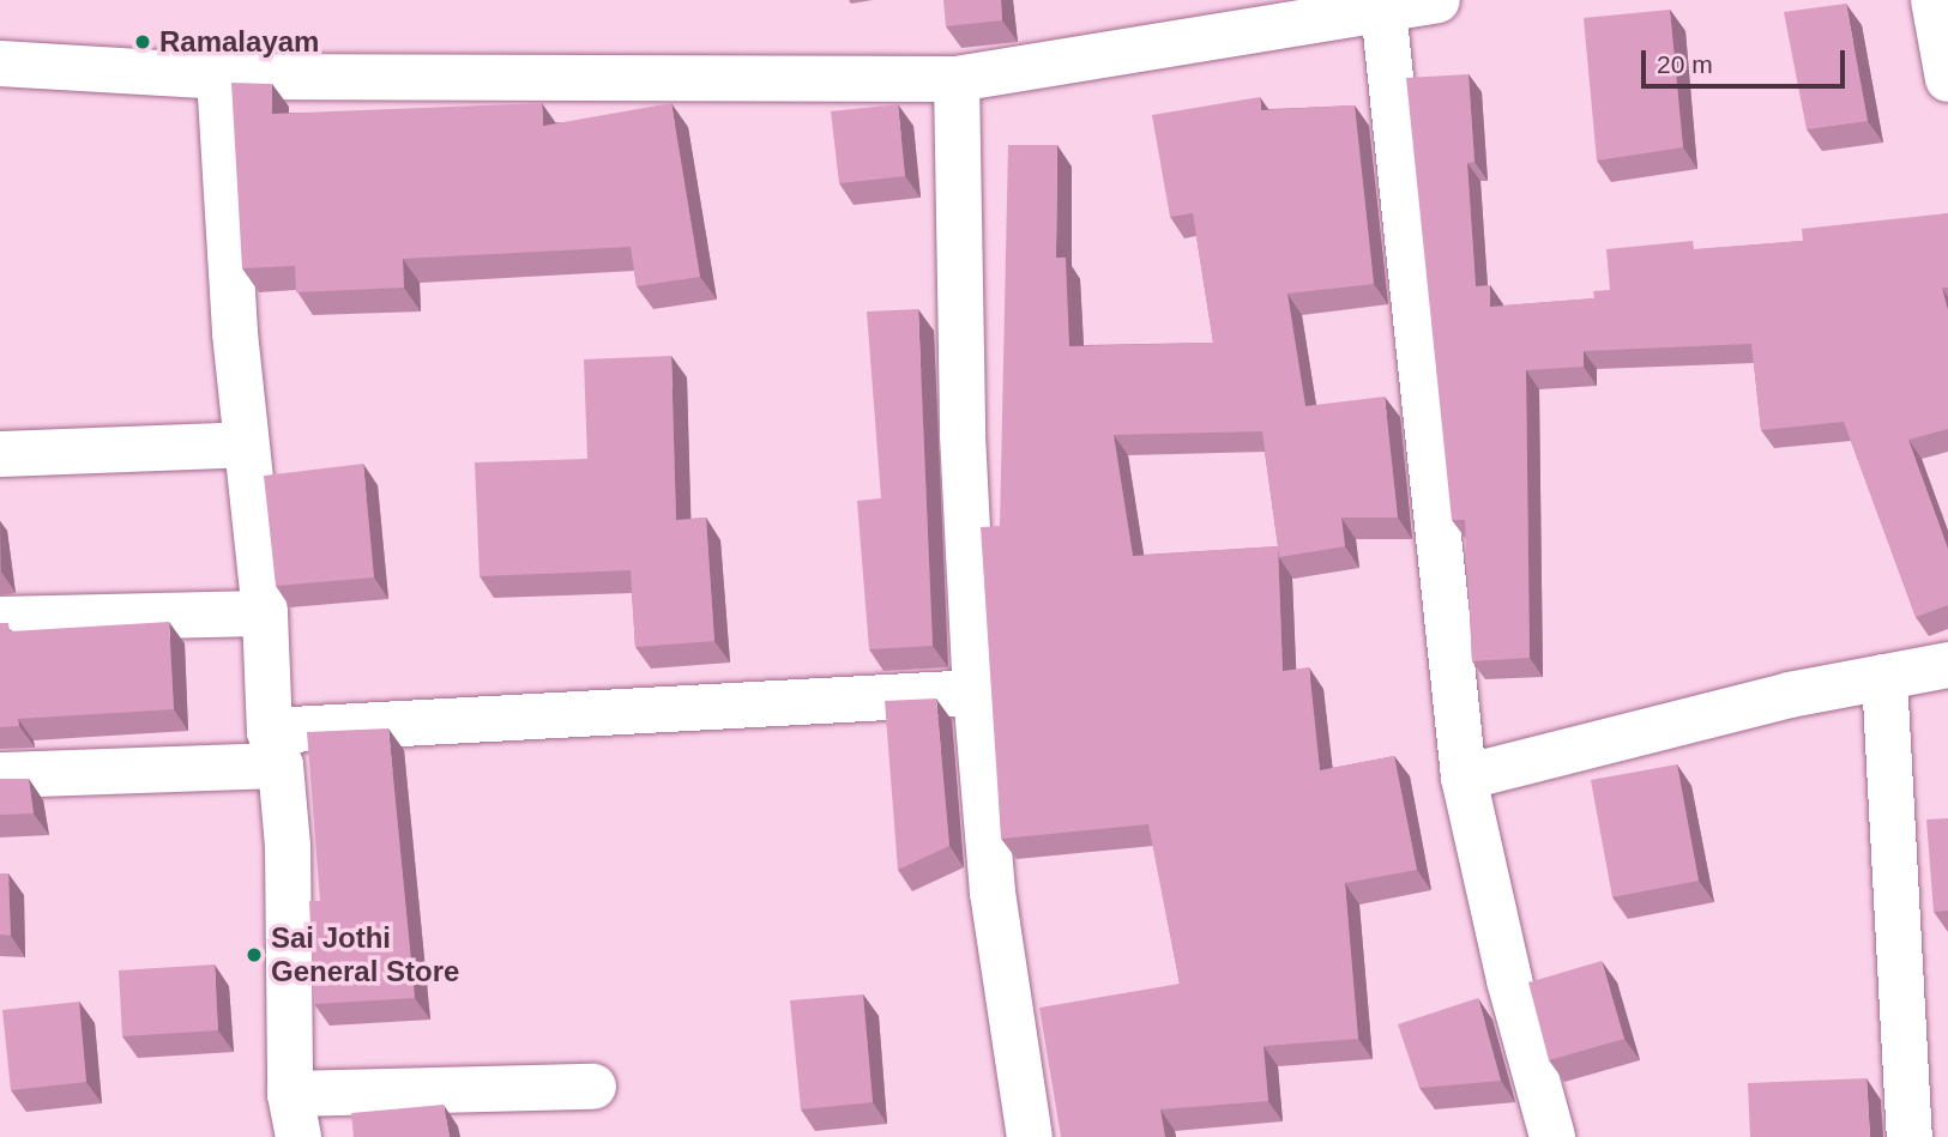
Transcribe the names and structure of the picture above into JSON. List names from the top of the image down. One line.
{"places":["Ramalayam","Sai Jothi General Store"],"scale_bar":"20 m"}
